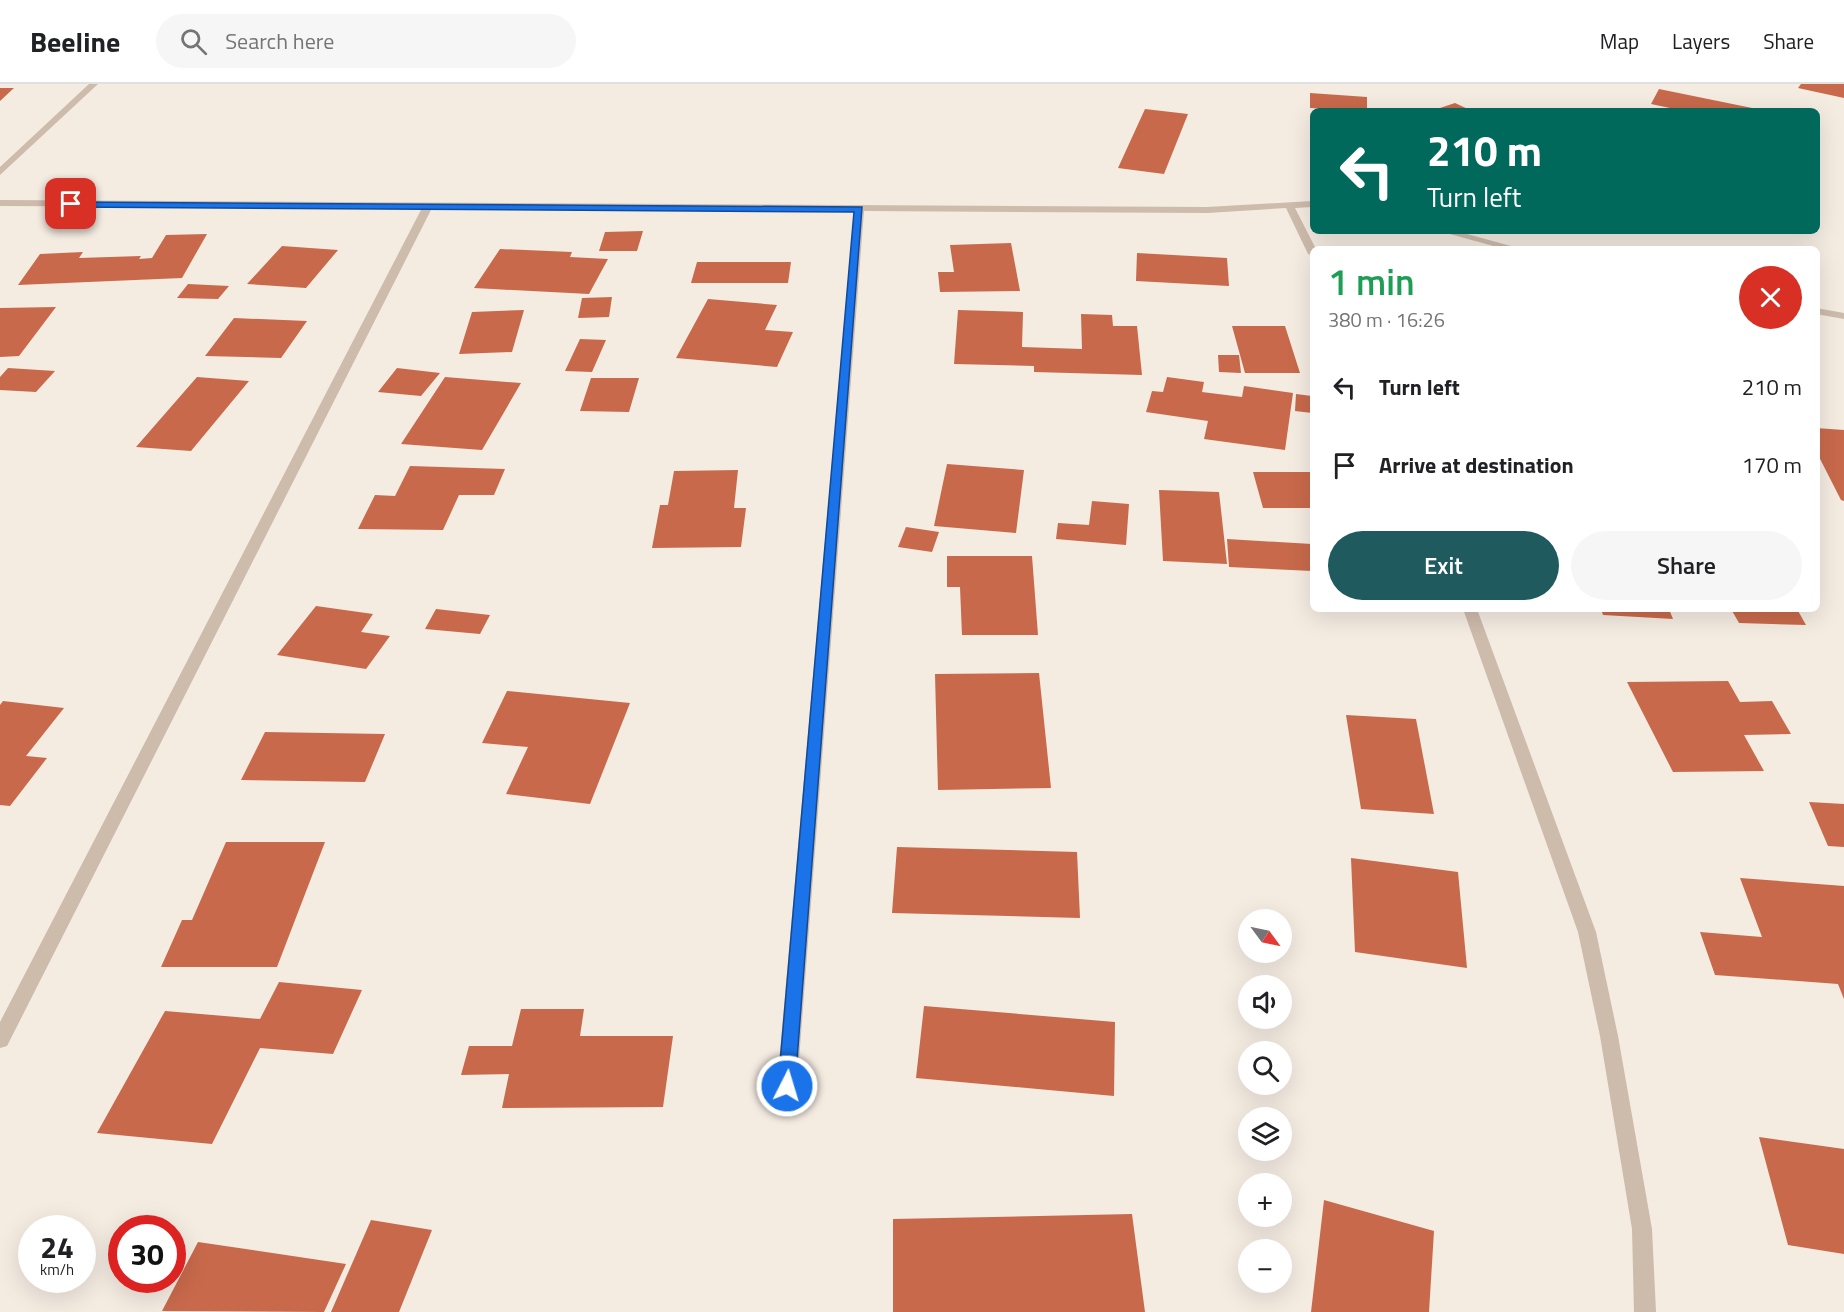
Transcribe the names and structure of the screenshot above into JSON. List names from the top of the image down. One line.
{"north":"bottom right","page":{"header":"Beeline","search":"Search here","nav":["Map","Layers","Share"],"turn":["210 m","Turn left"],"heading":["1 min","380 m · 16:26"],"list":[{"name":"Turn left","value":"210 m"},{"name":"Arrive at destination","value":"170 m"}],"buttons":["Exit","Share"],"map_buttons":["+","−"],"speed":"24 km/h","limit":"30"}}
